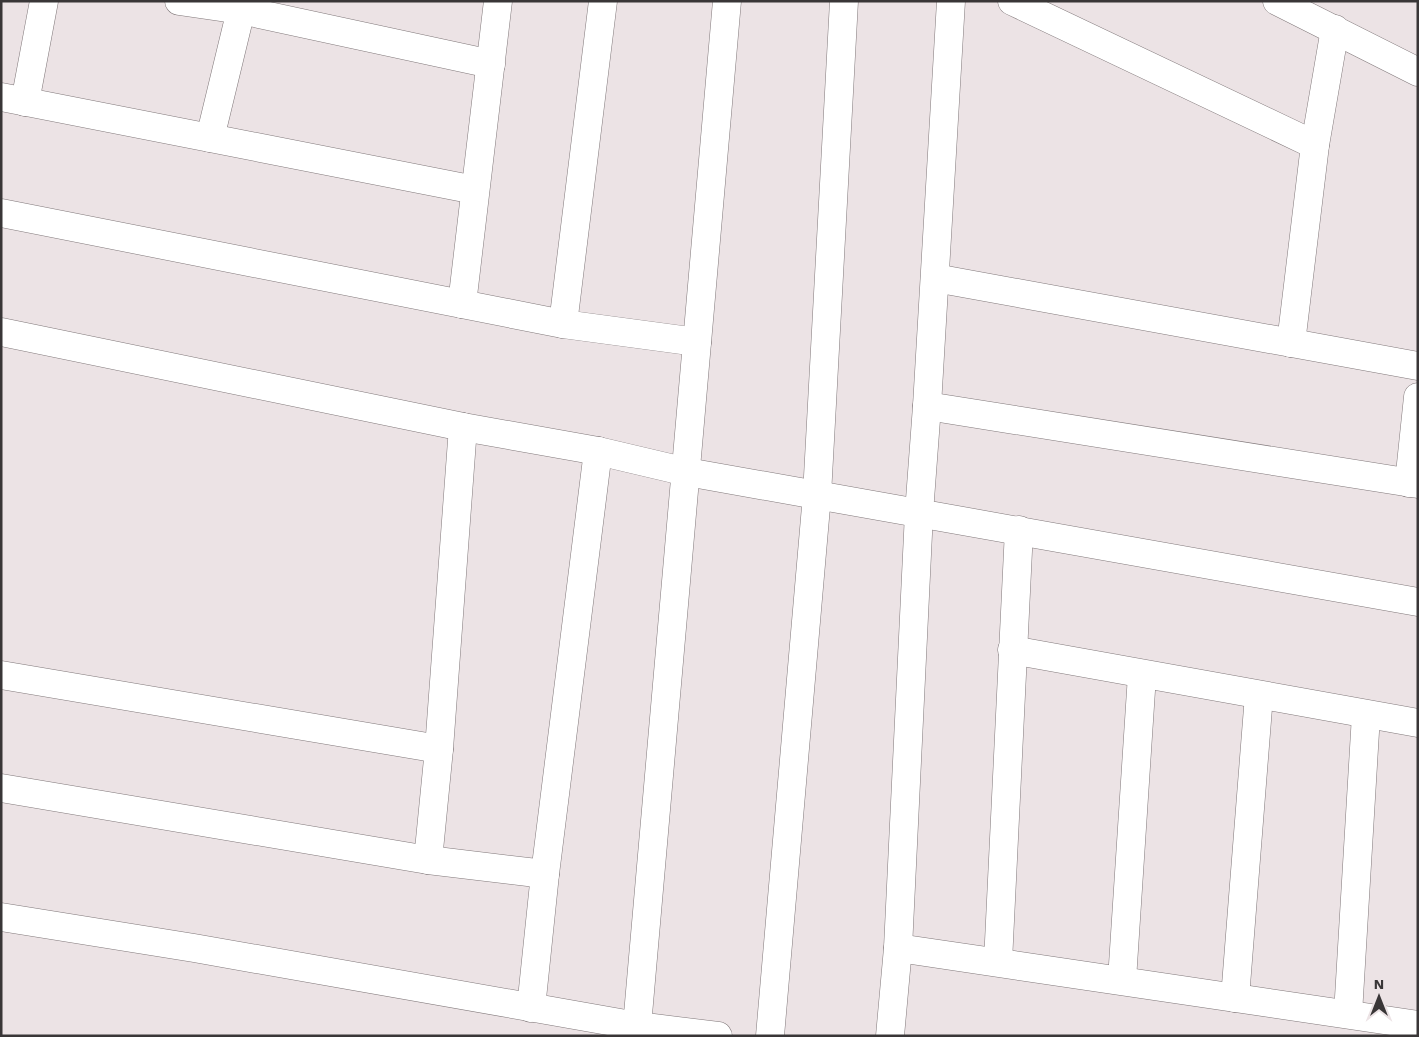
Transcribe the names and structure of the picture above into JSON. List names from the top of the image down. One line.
{"north":"top"}
